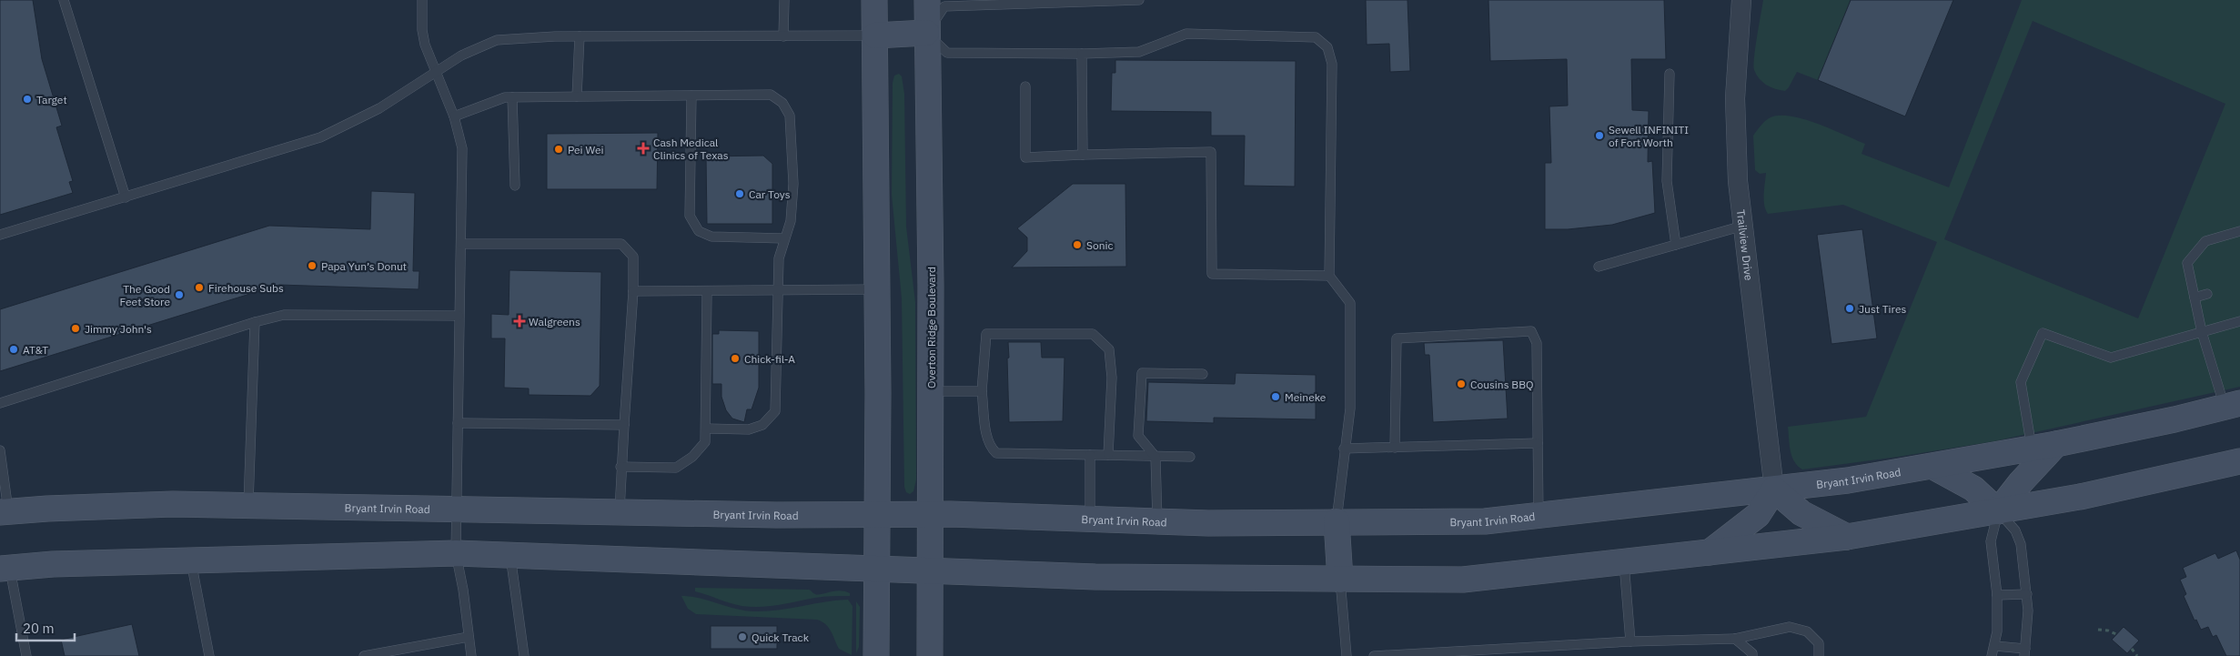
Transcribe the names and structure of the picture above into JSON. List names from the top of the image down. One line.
{"streets":{"main road":["Overton Ridge Boulevard","Bryant Irvin Road"],"street":["Trailview Drive"]},"crossings":[["Trailview Drive","Bryant Irvin Road"],["Overton Ridge Boulevard","Bryant Irvin Road"]],"places":{"other":["Target","Sewell INFINITI of Fort Worth","Pei Wei","Car Toys","Sonic","Papa Yun’s Donut","Firehouse Subs","The Good Feet Store","Just Tires","Jimmy John's","AT&T","Chick-fil-A","Cousins BBQ","Meineke","Quick Track"],"health":["Cash Medical Clinics of Texas","Walgreens"]},"scale_bar":"20 m"}
